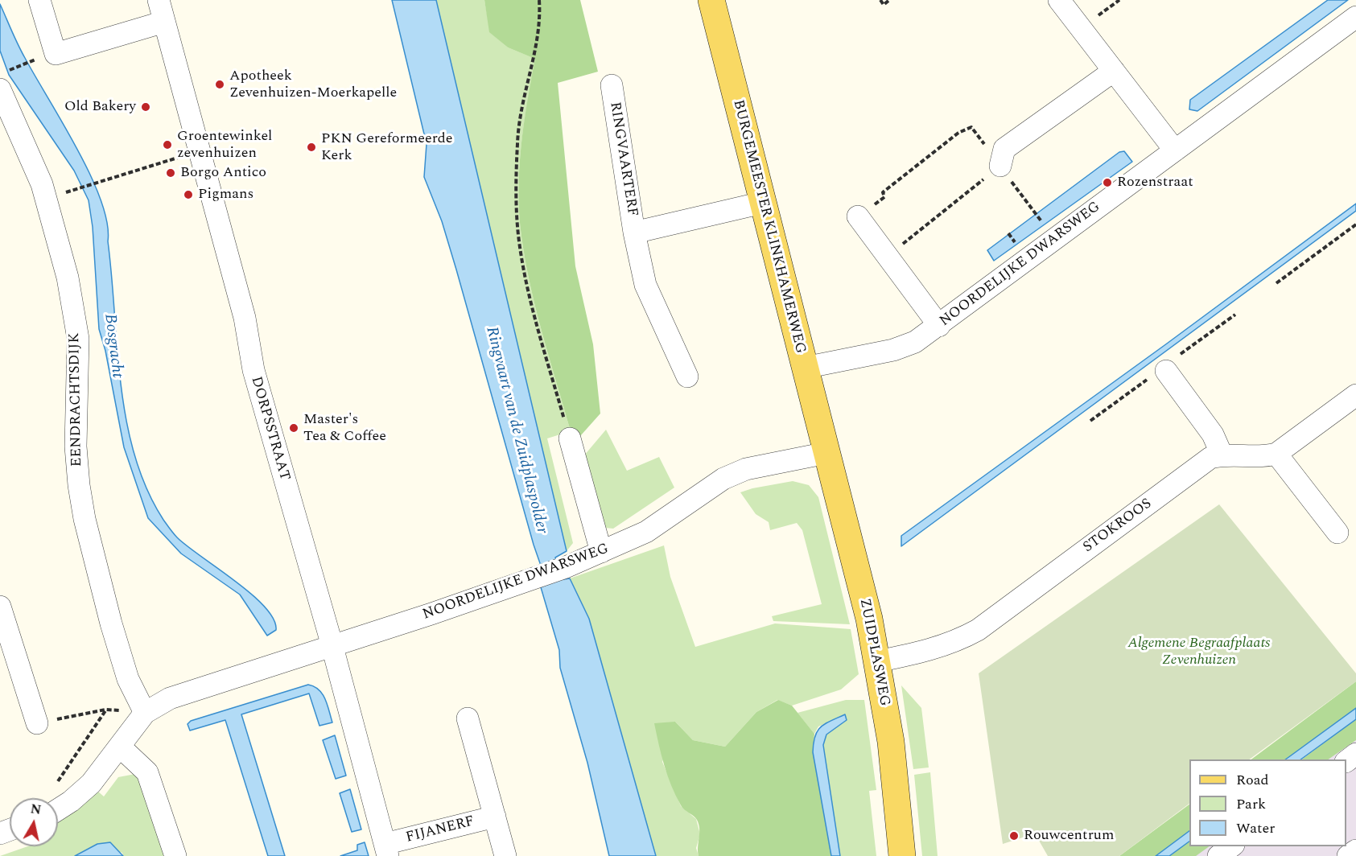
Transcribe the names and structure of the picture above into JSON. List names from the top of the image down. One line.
{"streets":{"main road":["BURGEMEESTER KLINKHAMERWEG","ZUIDPLASWEG"],"street":["RINGVAARTERF","NOORDELIJKE DWARSWEG","EENDRACHTSDIJK","DORPSSTRAAT","STOKROOS","FIJANERF"]},"crossings":[["RINGVAARTERF","BURGEMEESTER KLINKHAMERWEG"],["BURGEMEESTER KLINKHAMERWEG","NOORDELIJKE DWARSWEG"],["BURGEMEESTER KLINKHAMERWEG","ZUIDPLASWEG"],["NOORDELIJKE DWARSWEG","EENDRACHTSDIJK"],["NOORDELIJKE DWARSWEG","DORPSSTRAAT"],["NOORDELIJKE DWARSWEG","ZUIDPLASWEG"],["DORPSSTRAAT","FIJANERF"],["STOKROOS","ZUIDPLASWEG"]],"water":["Bosgracht","Ringvaart van de Zuidplaspolder"],"parks":["Algemene Begraafplaats Zevenhuizen"],"places":["Apotheek Zevenhuizen-Moerkapelle","Old Bakery","Groentewinkel zevenhuizen","PKN Gereformeerde Kerk","Borgo Antico","Rozenstraat","Pigmans","Master's Tea & Coffee","Rouwcentrum"],"legend":["Road","Park","Water"],"north":"top"}
